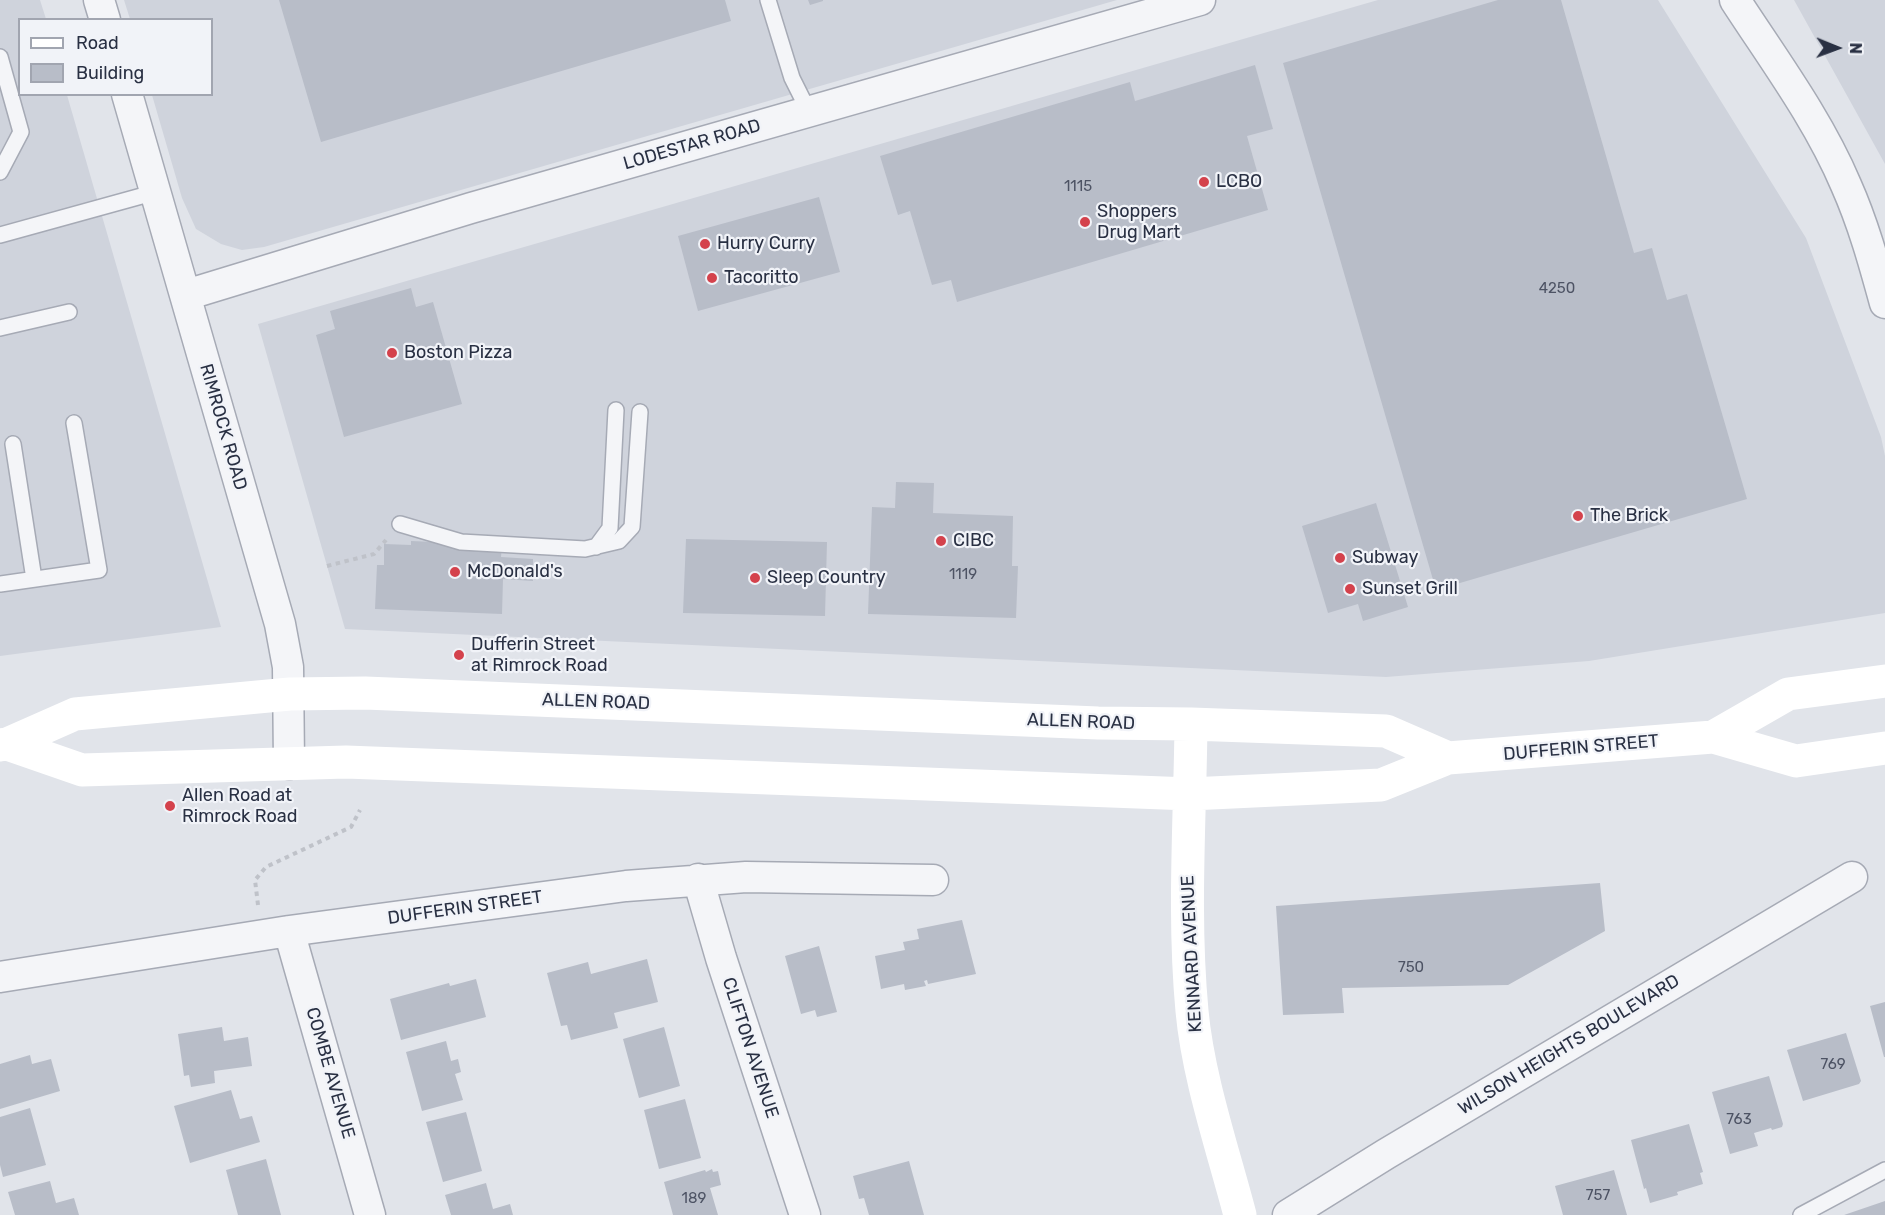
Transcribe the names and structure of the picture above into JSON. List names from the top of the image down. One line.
{"streets":{"main road":["ALLEN ROAD","DUFFERIN STREET","KENNARD AVENUE"],"street":["LODESTAR ROAD","RIMROCK ROAD","WILSON HEIGHTS BOULEVARD","CLIFTON AVENUE","COMBE AVENUE"]},"crossings":[["LODESTAR ROAD","RIMROCK ROAD"],["RIMROCK ROAD","ALLEN ROAD"],["ALLEN ROAD","DUFFERIN STREET"],["ALLEN ROAD","KENNARD AVENUE"],["DUFFERIN STREET","KENNARD AVENUE"],["DUFFERIN STREET","CLIFTON AVENUE"],["DUFFERIN STREET","COMBE AVENUE"]],"places":["LCBO","Shoppers Drug Mart","Hurry Curry","Tacoritto","Boston Pizza","The Brick","CIBC","Subway","McDonald's","Sleep Country","Sunset Grill","Dufferin Street at Rimrock Road","Allen Road at Rimrock Road"],"house_numbers":["1115","4250","1119","750","769","763","757","189"],"legend":["Road","Building"],"north":"right"}
